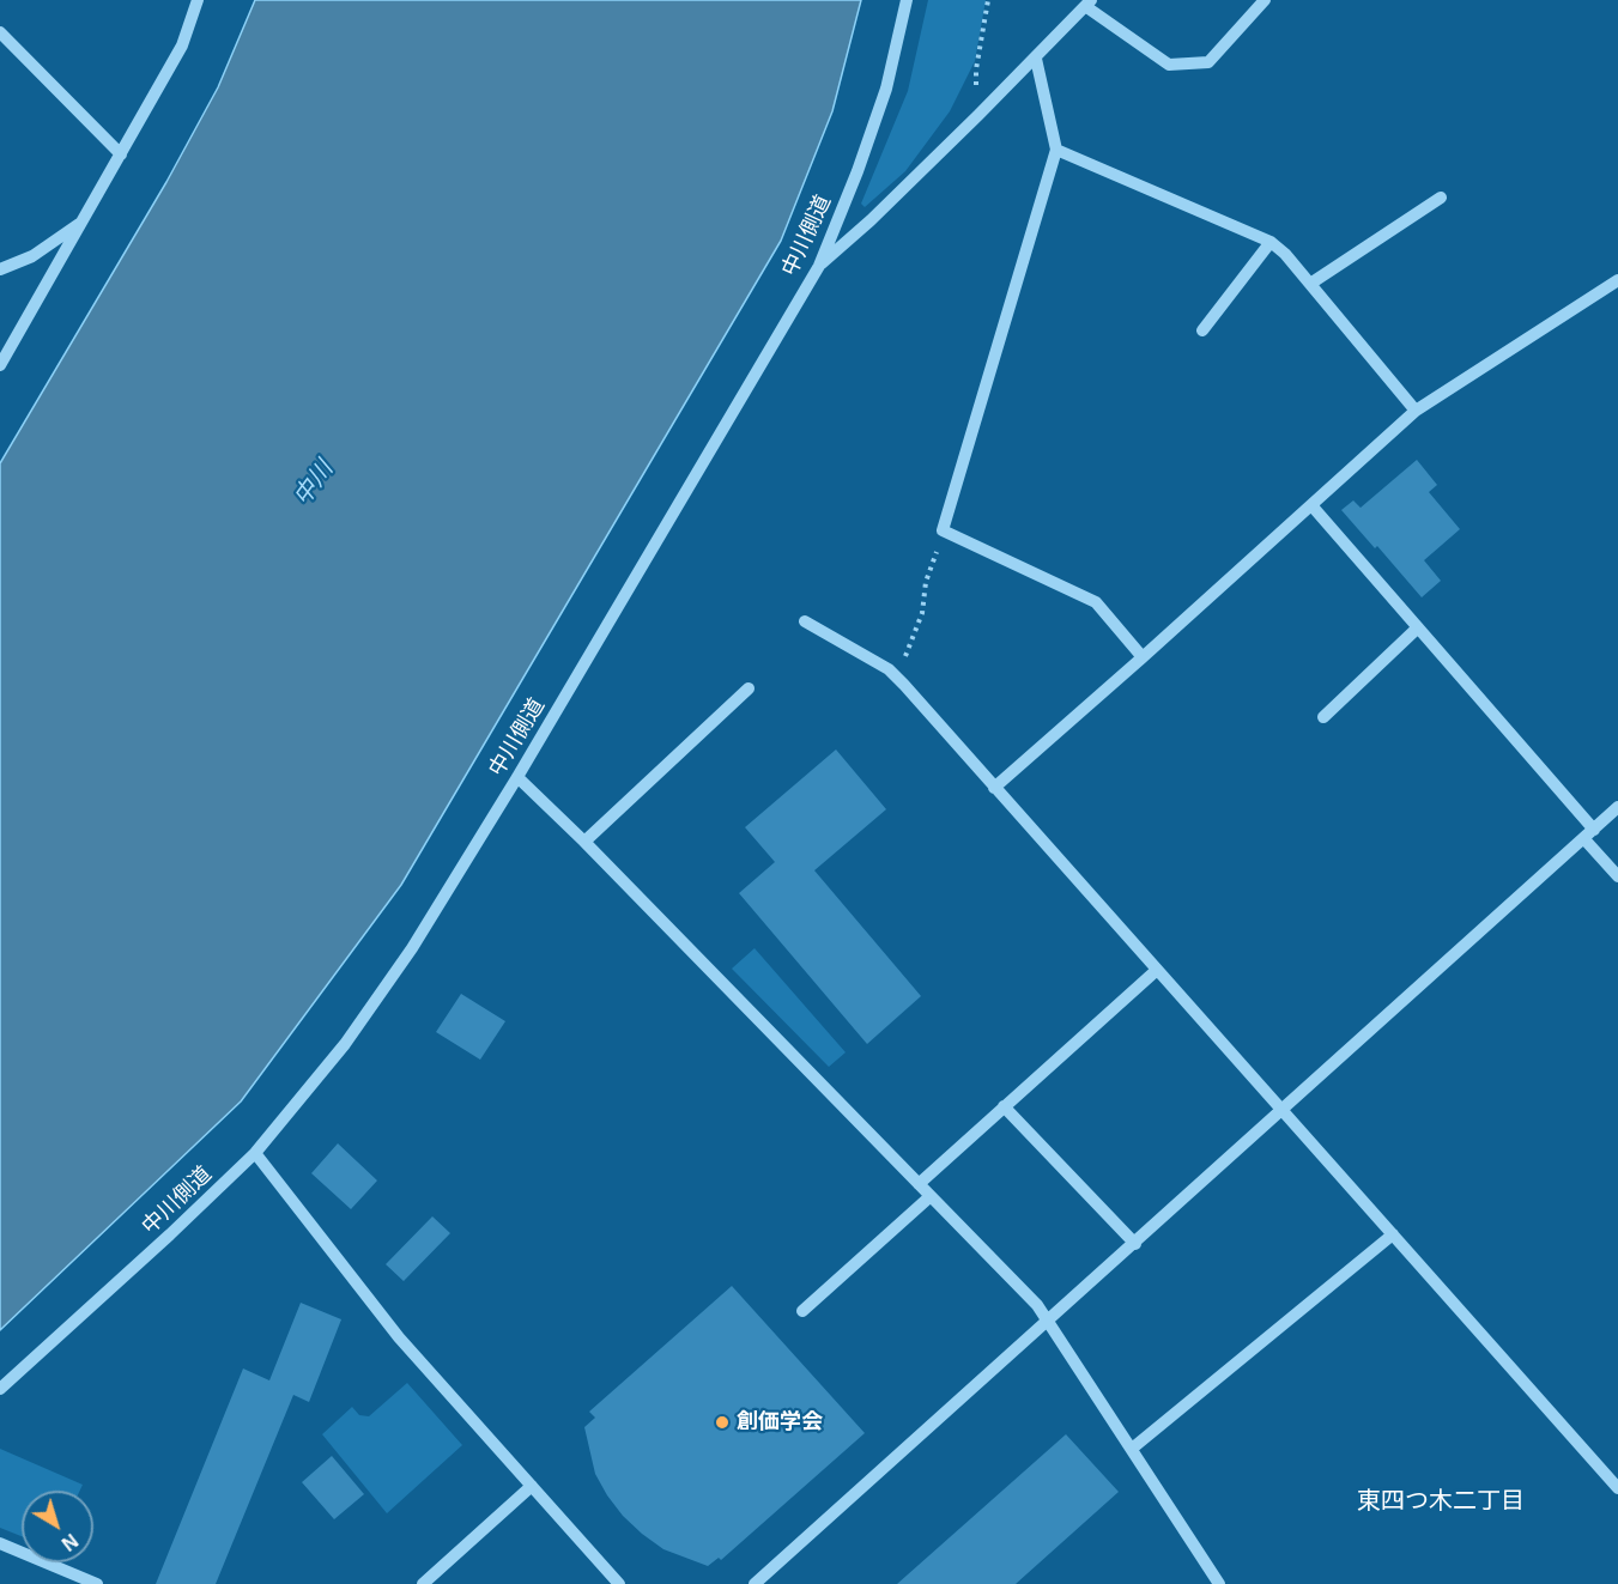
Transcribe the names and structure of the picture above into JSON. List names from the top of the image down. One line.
{"streets":{"street":["中川側道"]},"districts":["東四つ木二丁目"],"water":["中川"],"places":["創価学会"],"north":"bottom right"}
